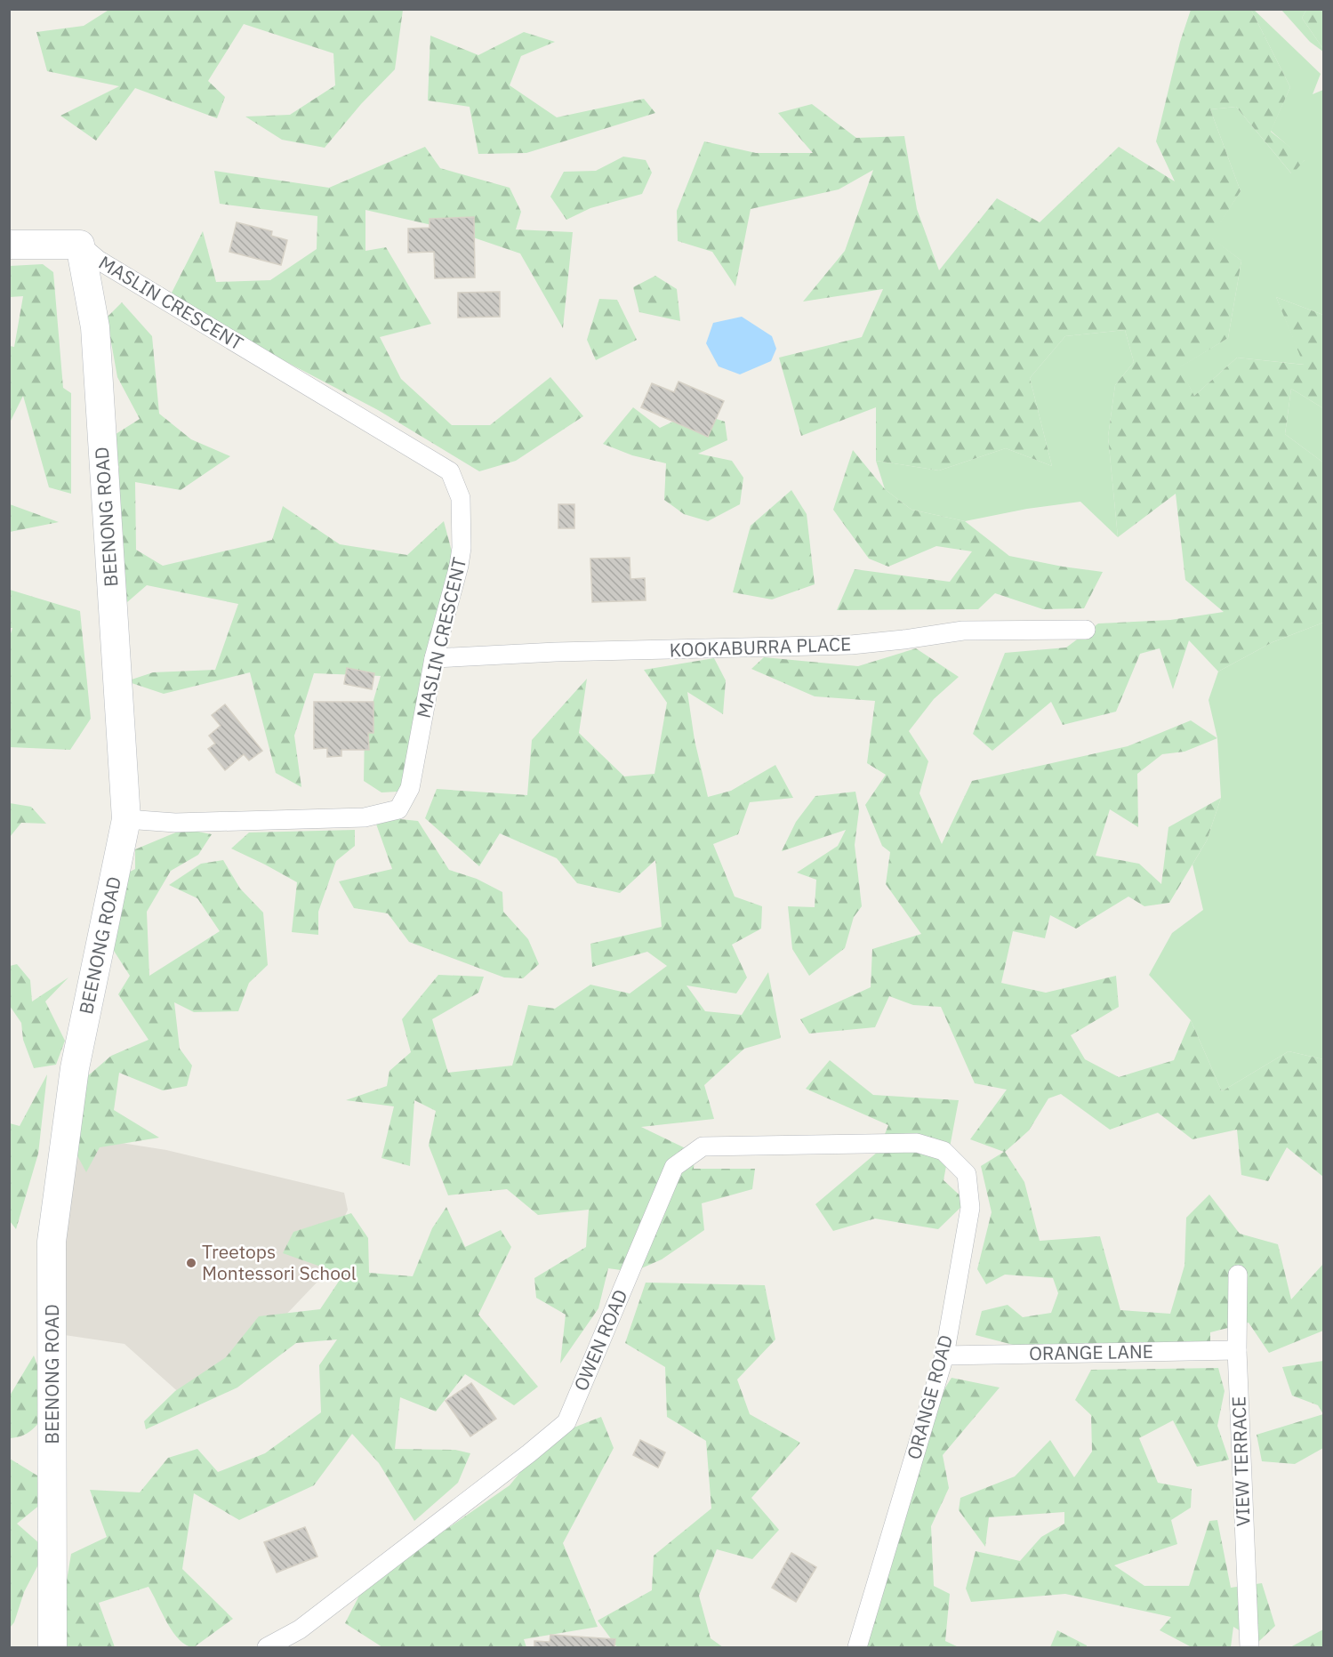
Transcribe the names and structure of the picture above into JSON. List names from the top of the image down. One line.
{"streets":{"street":["MASLIN CRESCENT","BEENONG ROAD","KOOKABURRA PLACE","OWEN ROAD","ORANGE LANE","ORANGE ROAD","VIEW TERRACE"]},"crossings":[["MASLIN CRESCENT","BEENONG ROAD"],["MASLIN CRESCENT","KOOKABURRA PLACE"],["OWEN ROAD","ORANGE ROAD"],["ORANGE LANE","ORANGE ROAD"],["ORANGE LANE","VIEW TERRACE"]],"places":["Treetops Montessori School"]}
